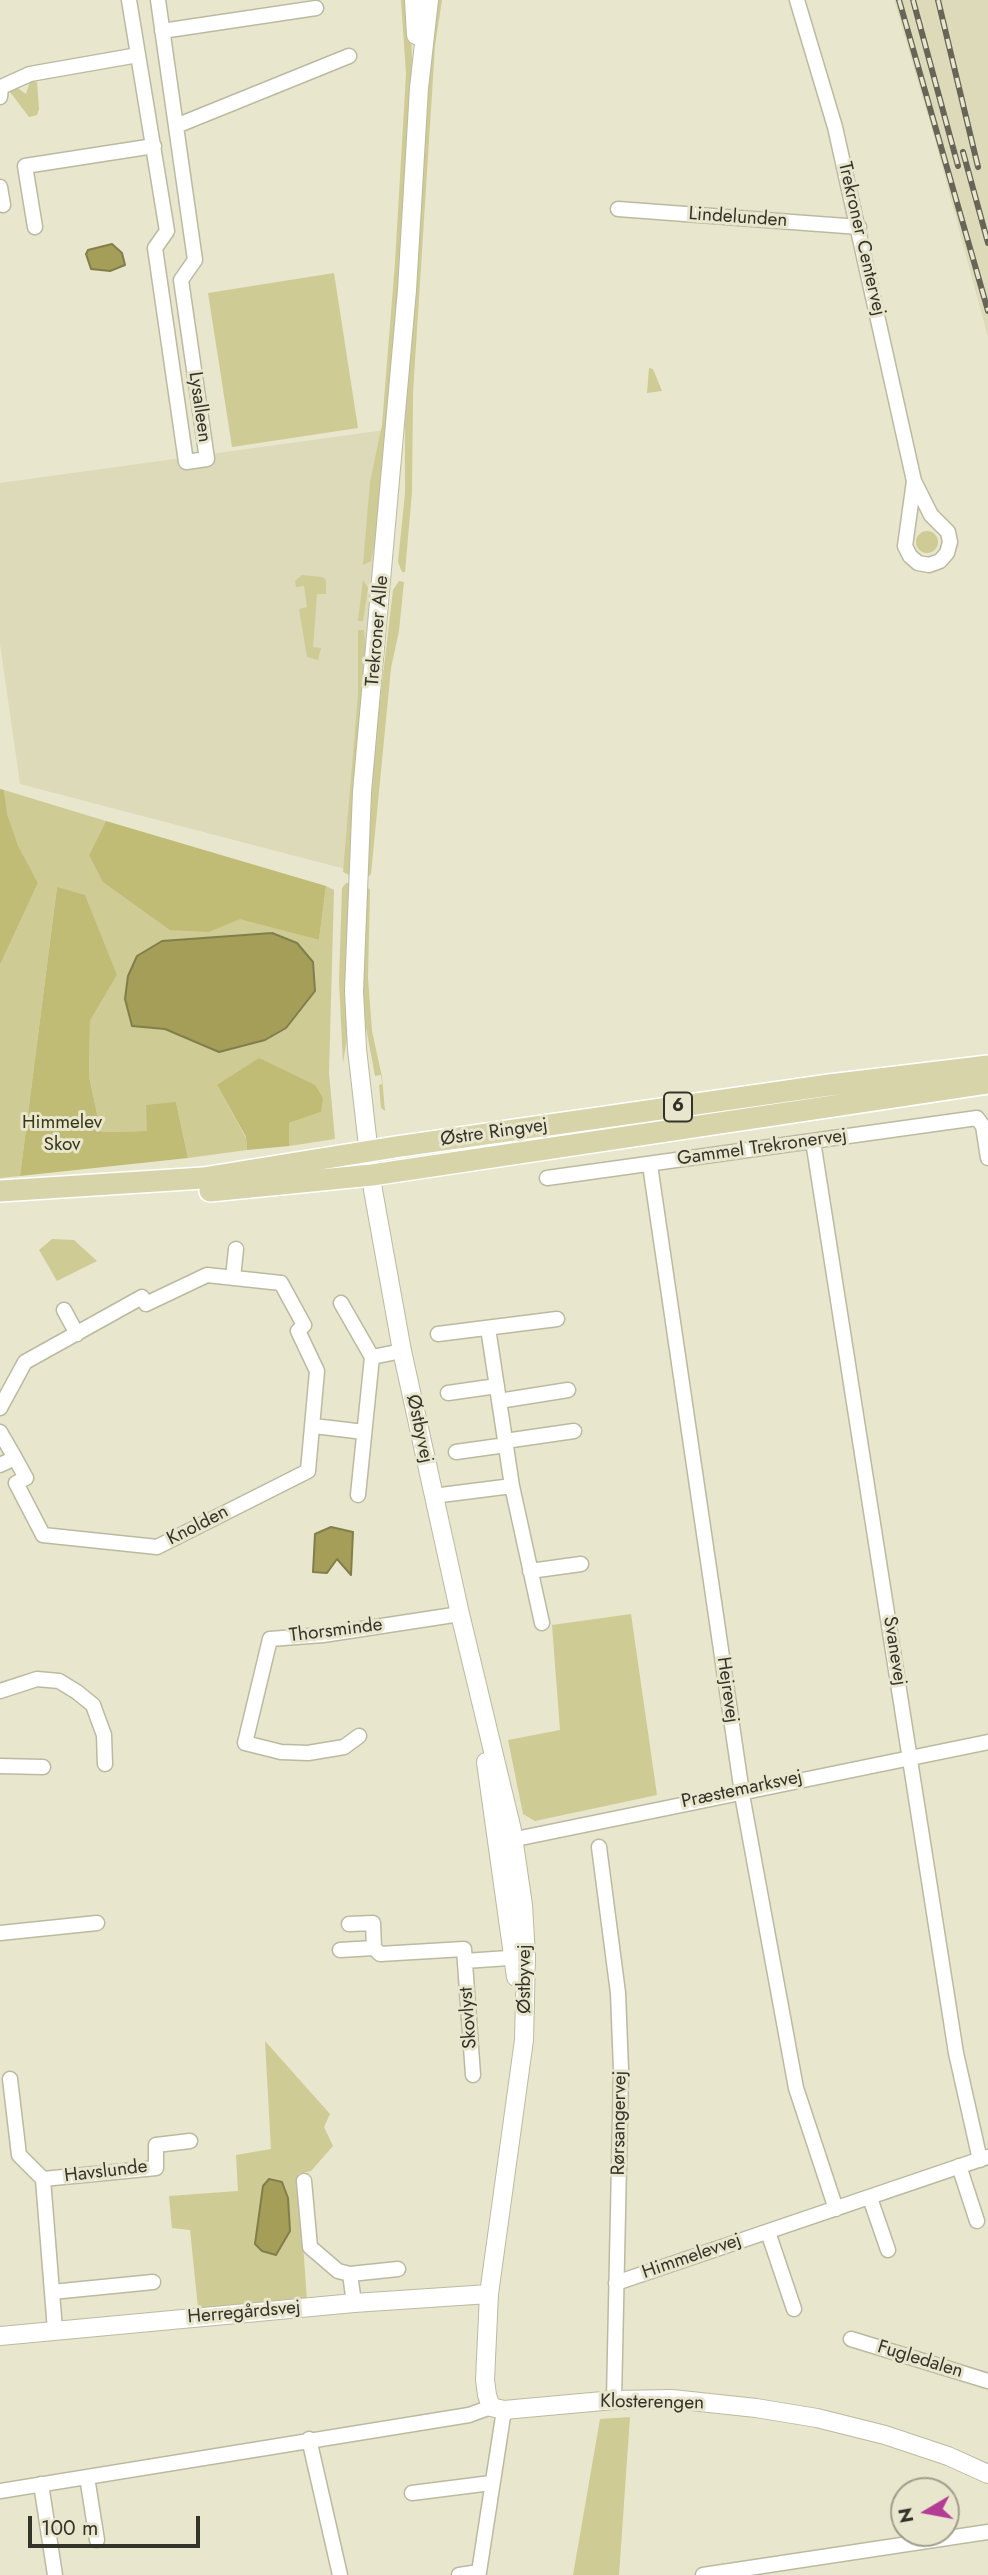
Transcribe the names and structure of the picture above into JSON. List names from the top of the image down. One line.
{"streets":{"main road":["6","Østre Ringvej"],"street":["Lindelunden","Trekroner Centervej","Lysalleen","Trekroner Alle","Gammel Trekronervej","Østbyvej","Knolden","Thorsminde","Svanevej","Hejrevej","Præstemarksvej","Skovlyst","Rørsangervej","Havslunde","Himmelevvej","Herregårdsvej","Fugledalen","Klosterengen"]},"crossings":[["Lindelunden","Trekroner Centervej"],["Trekroner Alle","Østre Ringvej"],["Trekroner Alle","Østbyvej"],["Østre Ringvej","Østbyvej"],["Gammel Trekronervej","Svanevej"],["Gammel Trekronervej","Hejrevej"],["Østbyvej","Thorsminde"],["Østbyvej","Præstemarksvej"],["Østbyvej","Skovlyst"],["Østbyvej","Herregårdsvej"],["Østbyvej","Klosterengen"],["Svanevej","Præstemarksvej"],["Svanevej","Himmelevvej"],["Hejrevej","Præstemarksvej"],["Hejrevej","Himmelevvej"],["Rørsangervej","Himmelevvej"],["Rørsangervej","Klosterengen"],["Havslunde","Herregårdsvej"]],"parks":["Himmelev Skov"],"scale_bar":"100 m","north":"left"}
